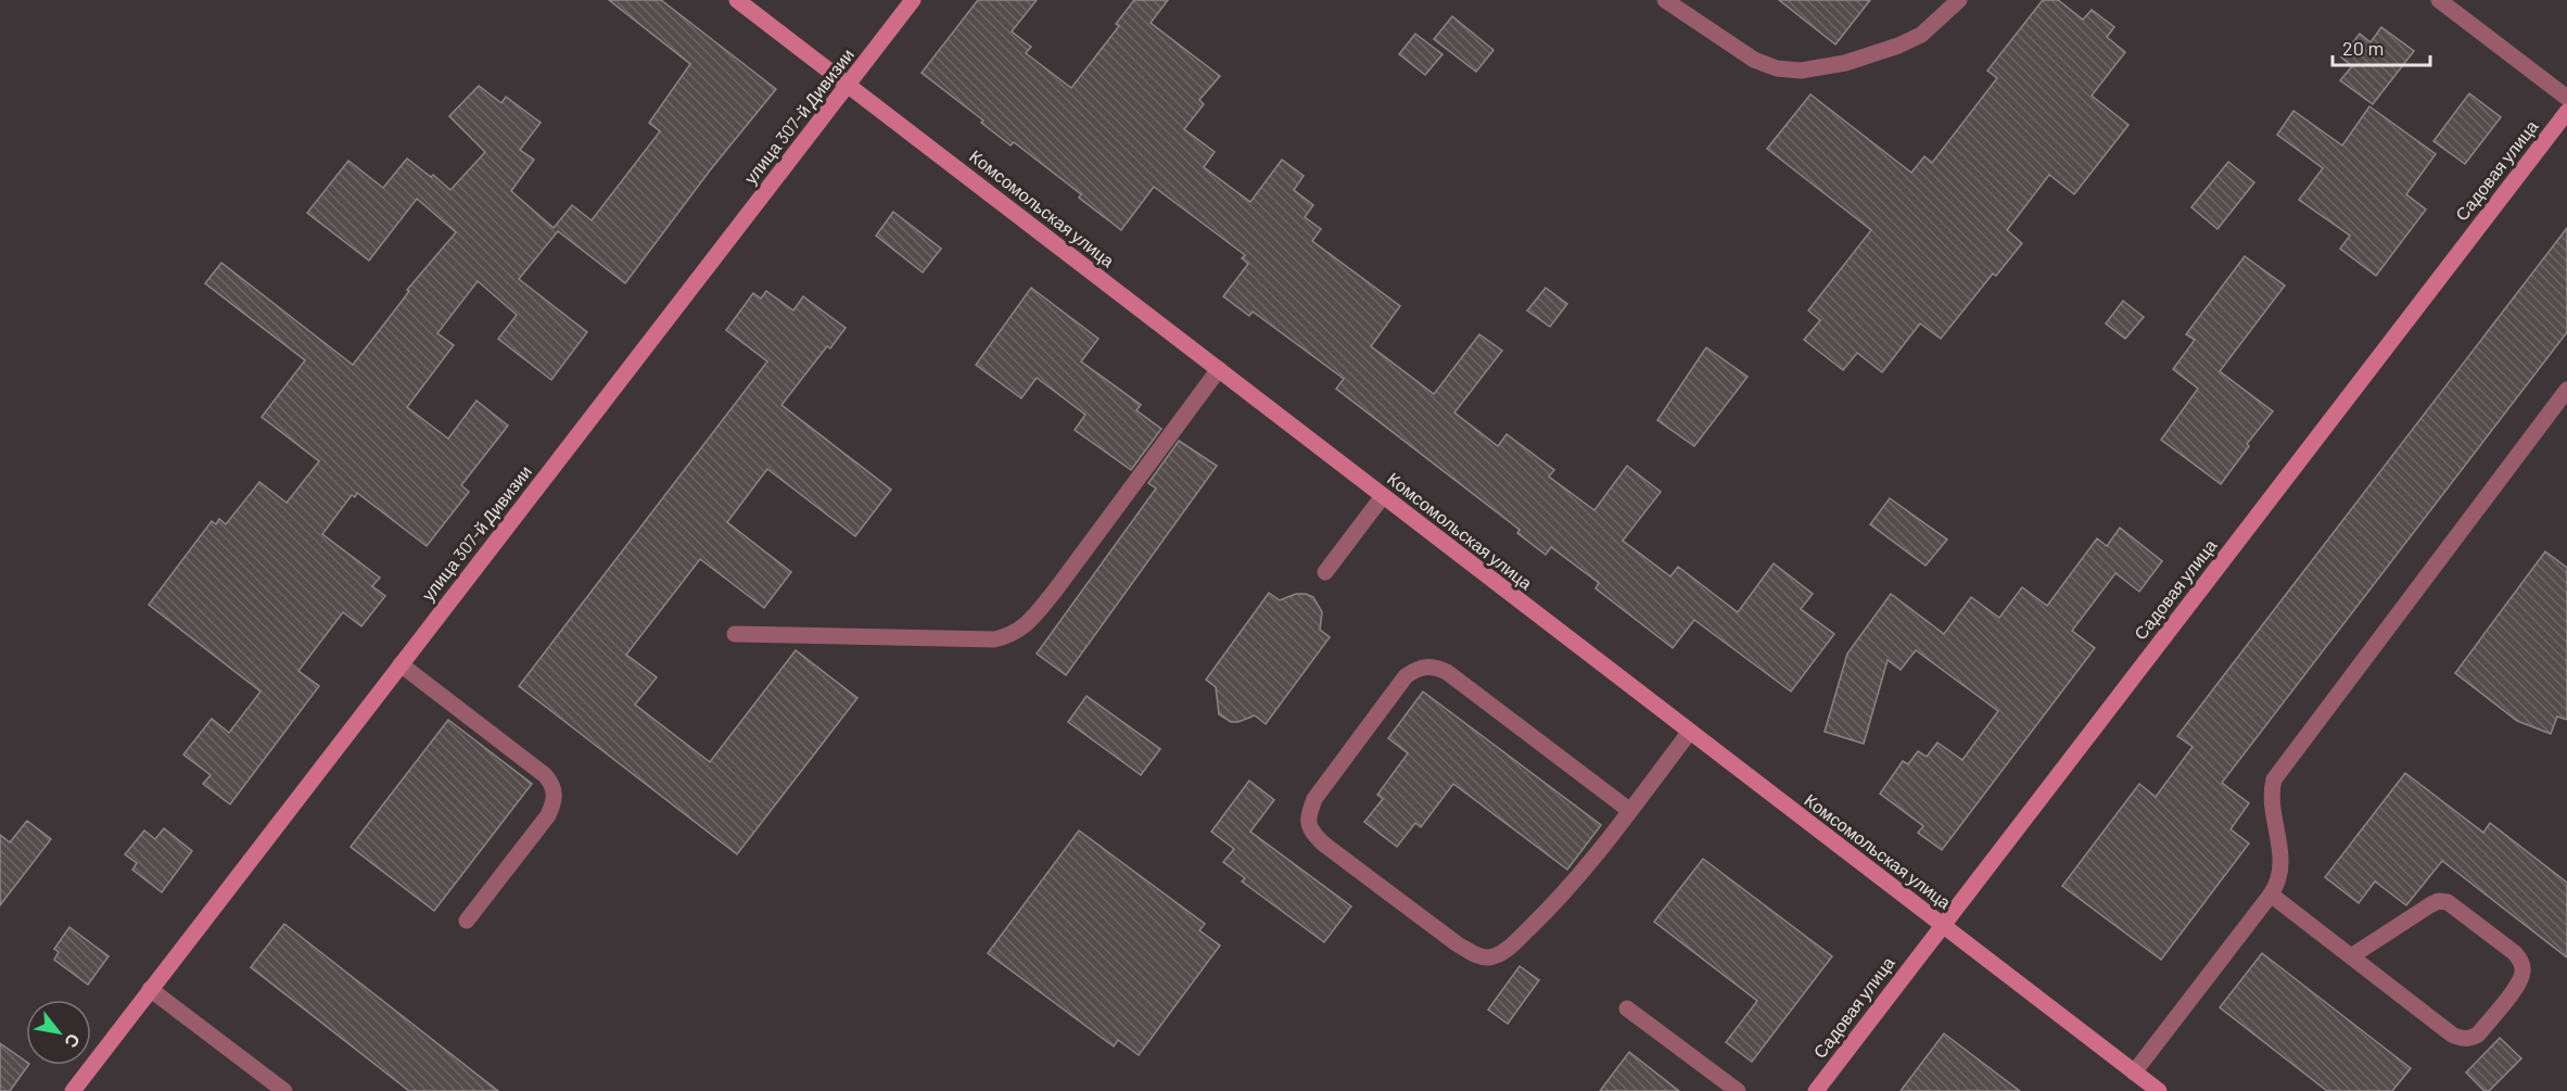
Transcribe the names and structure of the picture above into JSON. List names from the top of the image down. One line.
{"streets":{"street":["улица 307-й Дивизии","Садовая улица","Комсомольская улица"]},"crossings":[["улица 307-й Дивизии","Комсомольская улица"],["Садовая улица","Комсомольская улица"]],"scale_bar":"20 m","north":"bottom right"}
